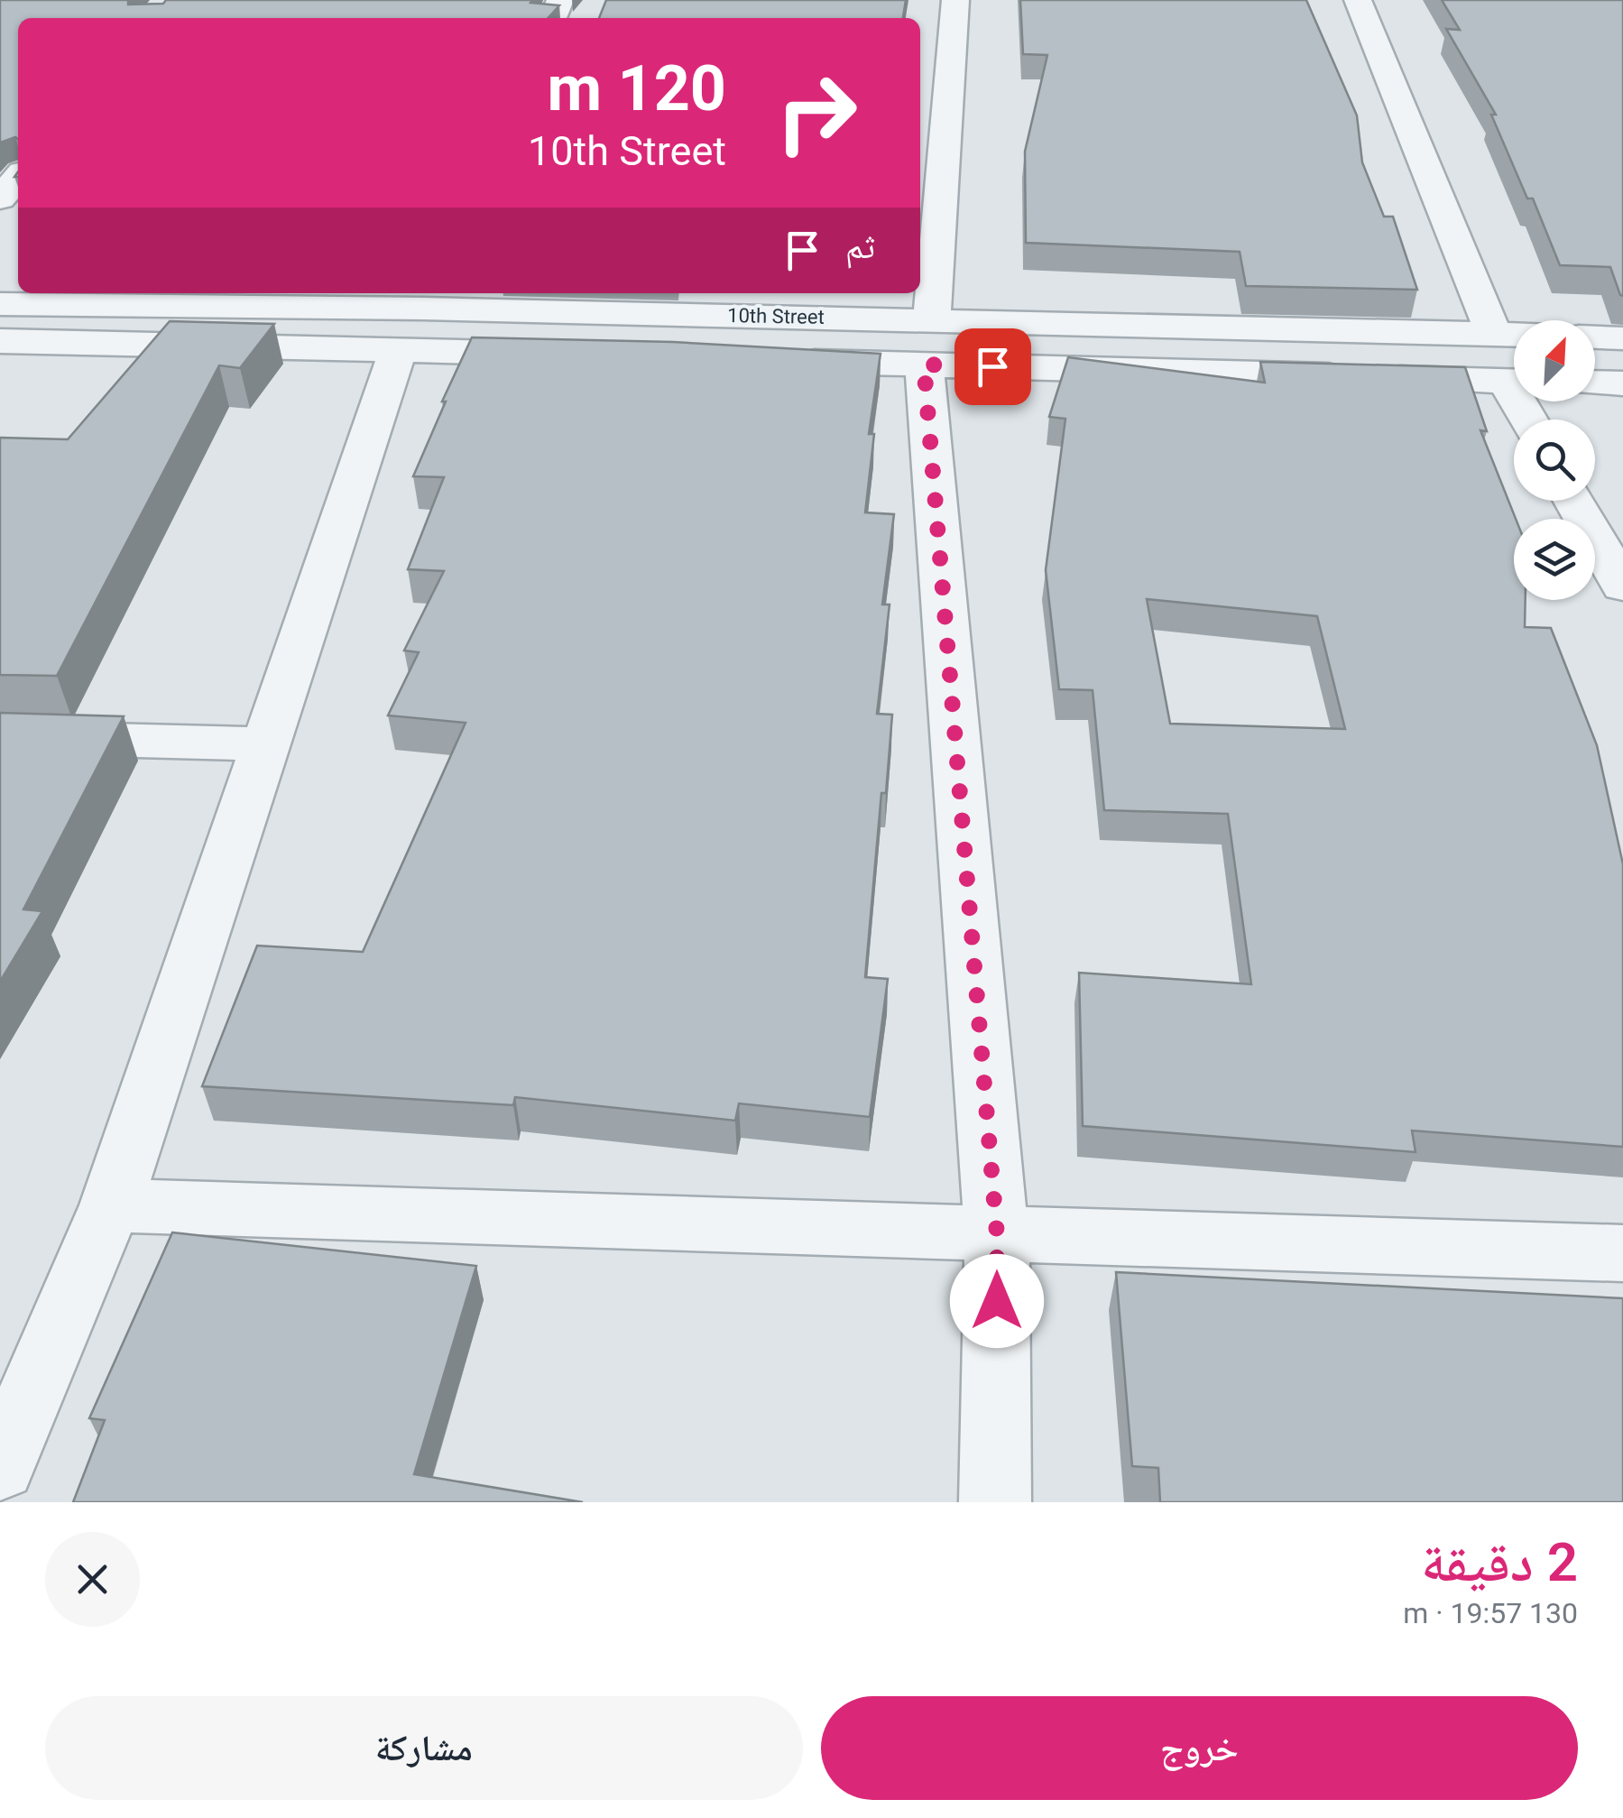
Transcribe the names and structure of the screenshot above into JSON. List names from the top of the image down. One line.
{"streets":{"street":["10th Street"]},"north":"top right","page":{"turn":["120 m","10th Street"],"then":"ثم","heading":["2 دقيقة","130 m · 19:57"],"buttons":["خروج","مشاركة"]}}
